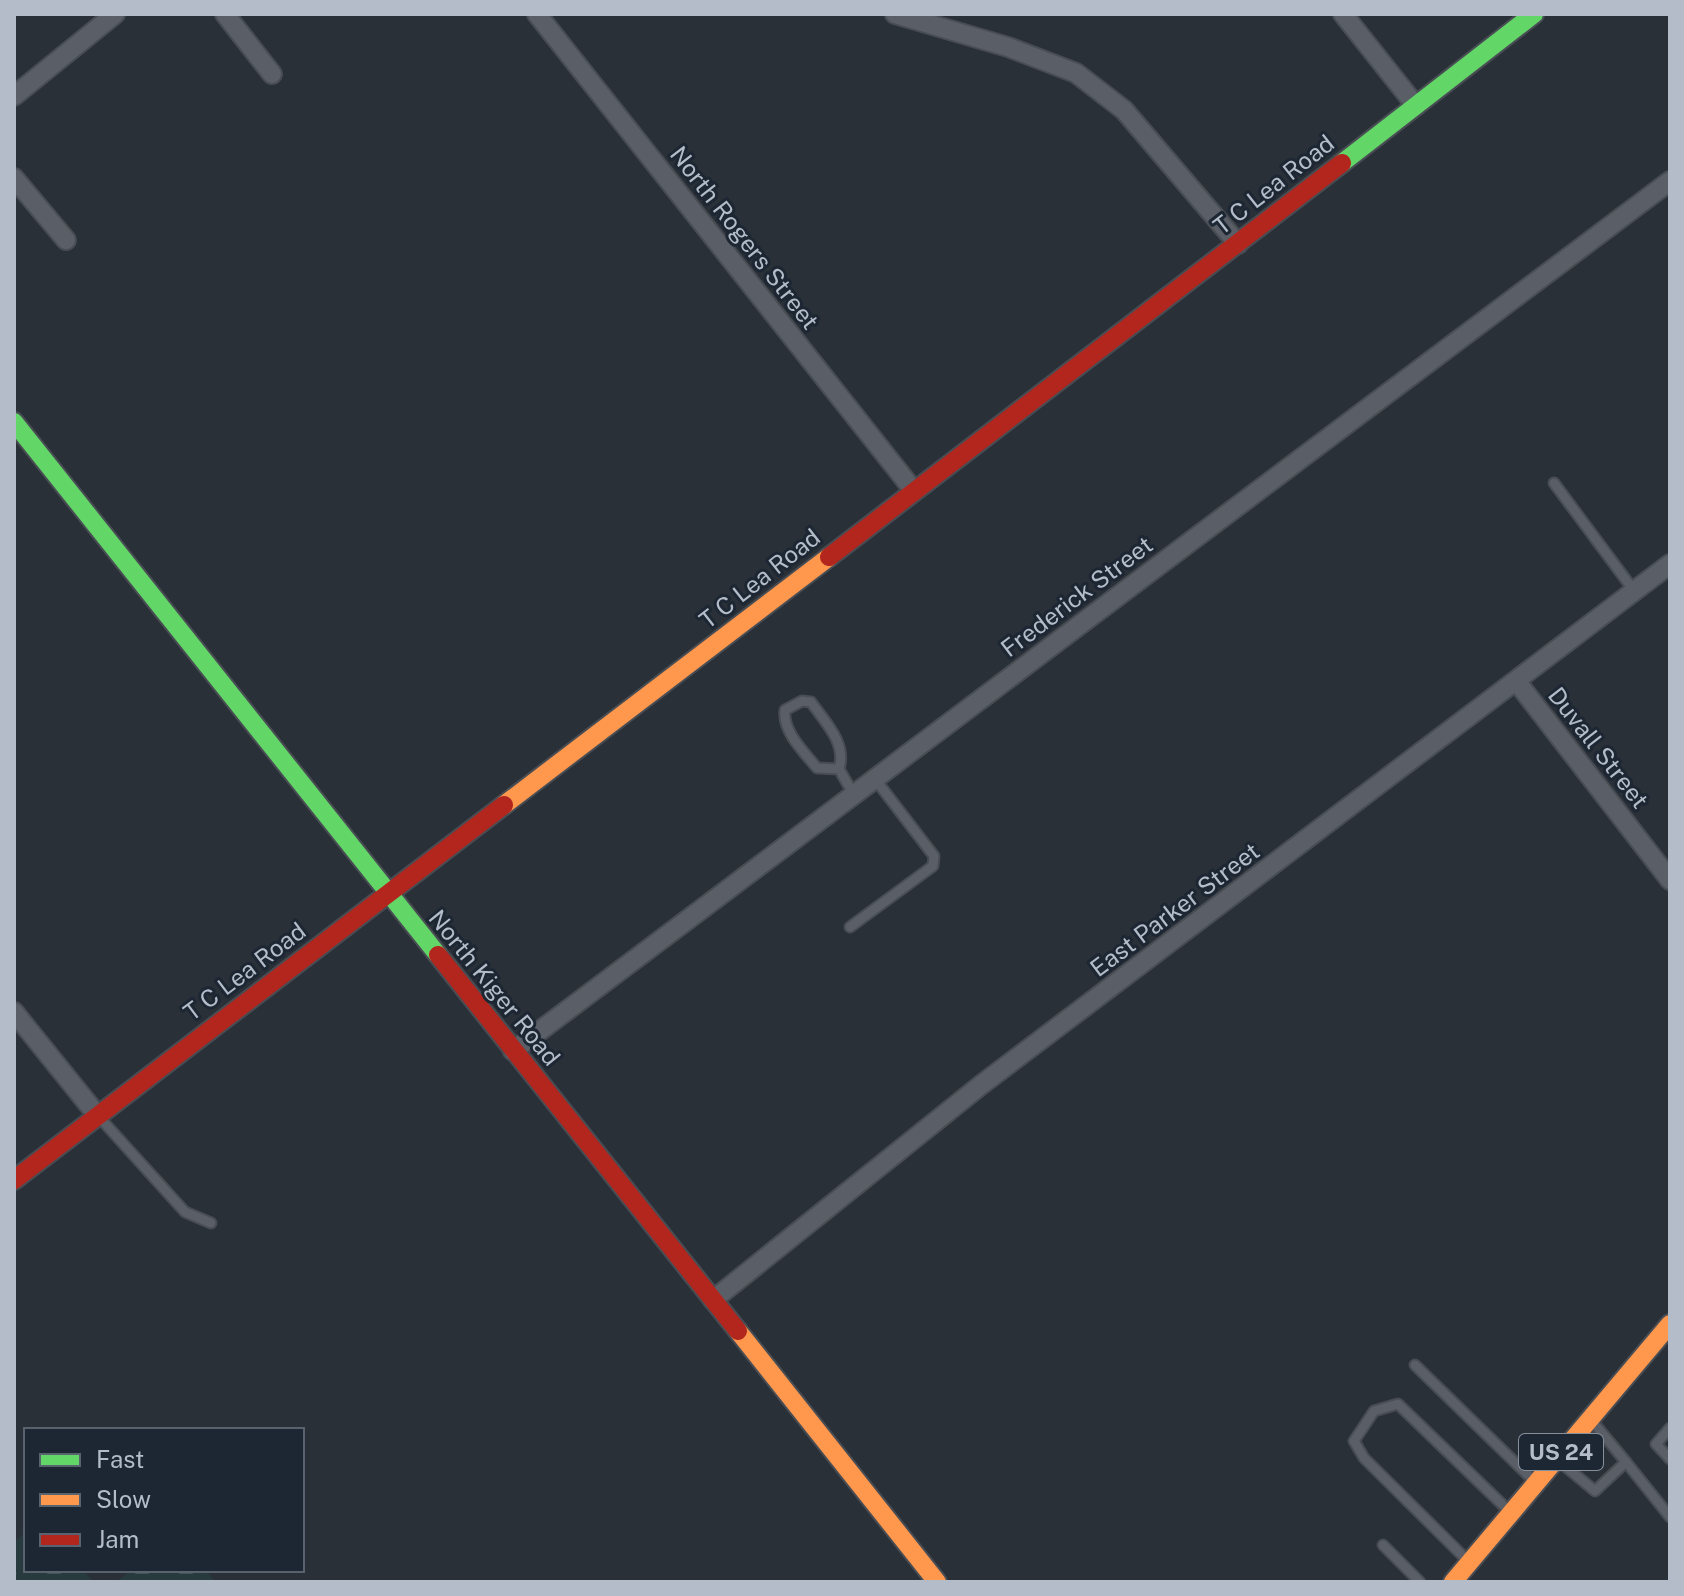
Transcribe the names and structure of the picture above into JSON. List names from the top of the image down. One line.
{"streets":{"street":["T C Lea Road","North Rogers Street","Frederick Street","Duvall Street","East Parker Street","North Kiger Road","US 24"]},"crossings":[["T C Lea Road","North Rogers Street"],["T C Lea Road","North Kiger Road"],["Frederick Street","North Kiger Road"],["Duvall Street","East Parker Street"],["East Parker Street","North Kiger Road"]],"legend":["Fast","Slow","Jam"]}
